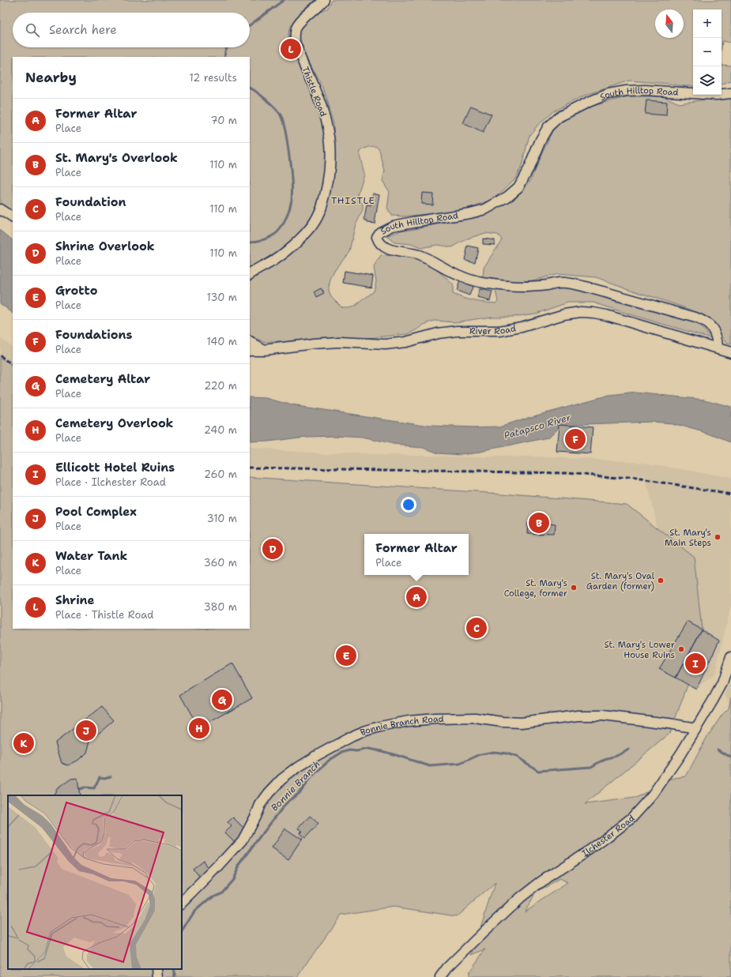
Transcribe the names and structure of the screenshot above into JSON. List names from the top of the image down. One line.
{"streets":{"street":["Thistle Road","South Hilltop Road","River Road","Bonnie Branch Road","Ilchester Road"]},"crossings":[["South Hilltop Road","River Road"],["Bonnie Branch Road","Ilchester Road"]],"districts":["THISTLE"],"water":["Patapsco River","Bonnie Branch"],"places":["St. Mary's Main Steps","St. Mary's Oval Garden (former)","St. Mary's College, former","St. Mary's Lower House Ruins"],"north":"top","page":{"map_buttons":["+","−"],"search":"Search here","pins":["L","F","B","D","A","C","E","I","G","H","J","K"],"heading":["Nearby","12 results"],"list":[{"mark":"A","name":"Former Altar","note":"Place","value":"70 m"},{"mark":"B","name":"St. Mary's Overlook","note":"Place","value":"110 m"},{"mark":"C","name":"Foundation","note":"Place","value":"110 m"},{"mark":"D","name":"Shrine Overlook","note":"Place","value":"110 m"},{"mark":"E","name":"Grotto","note":"Place","value":"130 m"},{"mark":"F","name":"Foundations","note":"Place","value":"140 m"},{"mark":"G","name":"Cemetery Altar","note":"Place","value":"220 m"},{"mark":"H","name":"Cemetery Overlook","note":"Place","value":"240 m"},{"mark":"I","name":"Ellicott Hotel Ruins","note":"Place · Ilchester Road","value":"260 m"},{"mark":"J","name":"Pool Complex","note":"Place","value":"310 m"},{"mark":"K","name":"Water Tank","note":"Place","value":"360 m"},{"mark":"L","name":"Shrine","note":"Place · Thistle Road","value":"380 m"}],"popup":["Former Altar","Place"]}}
